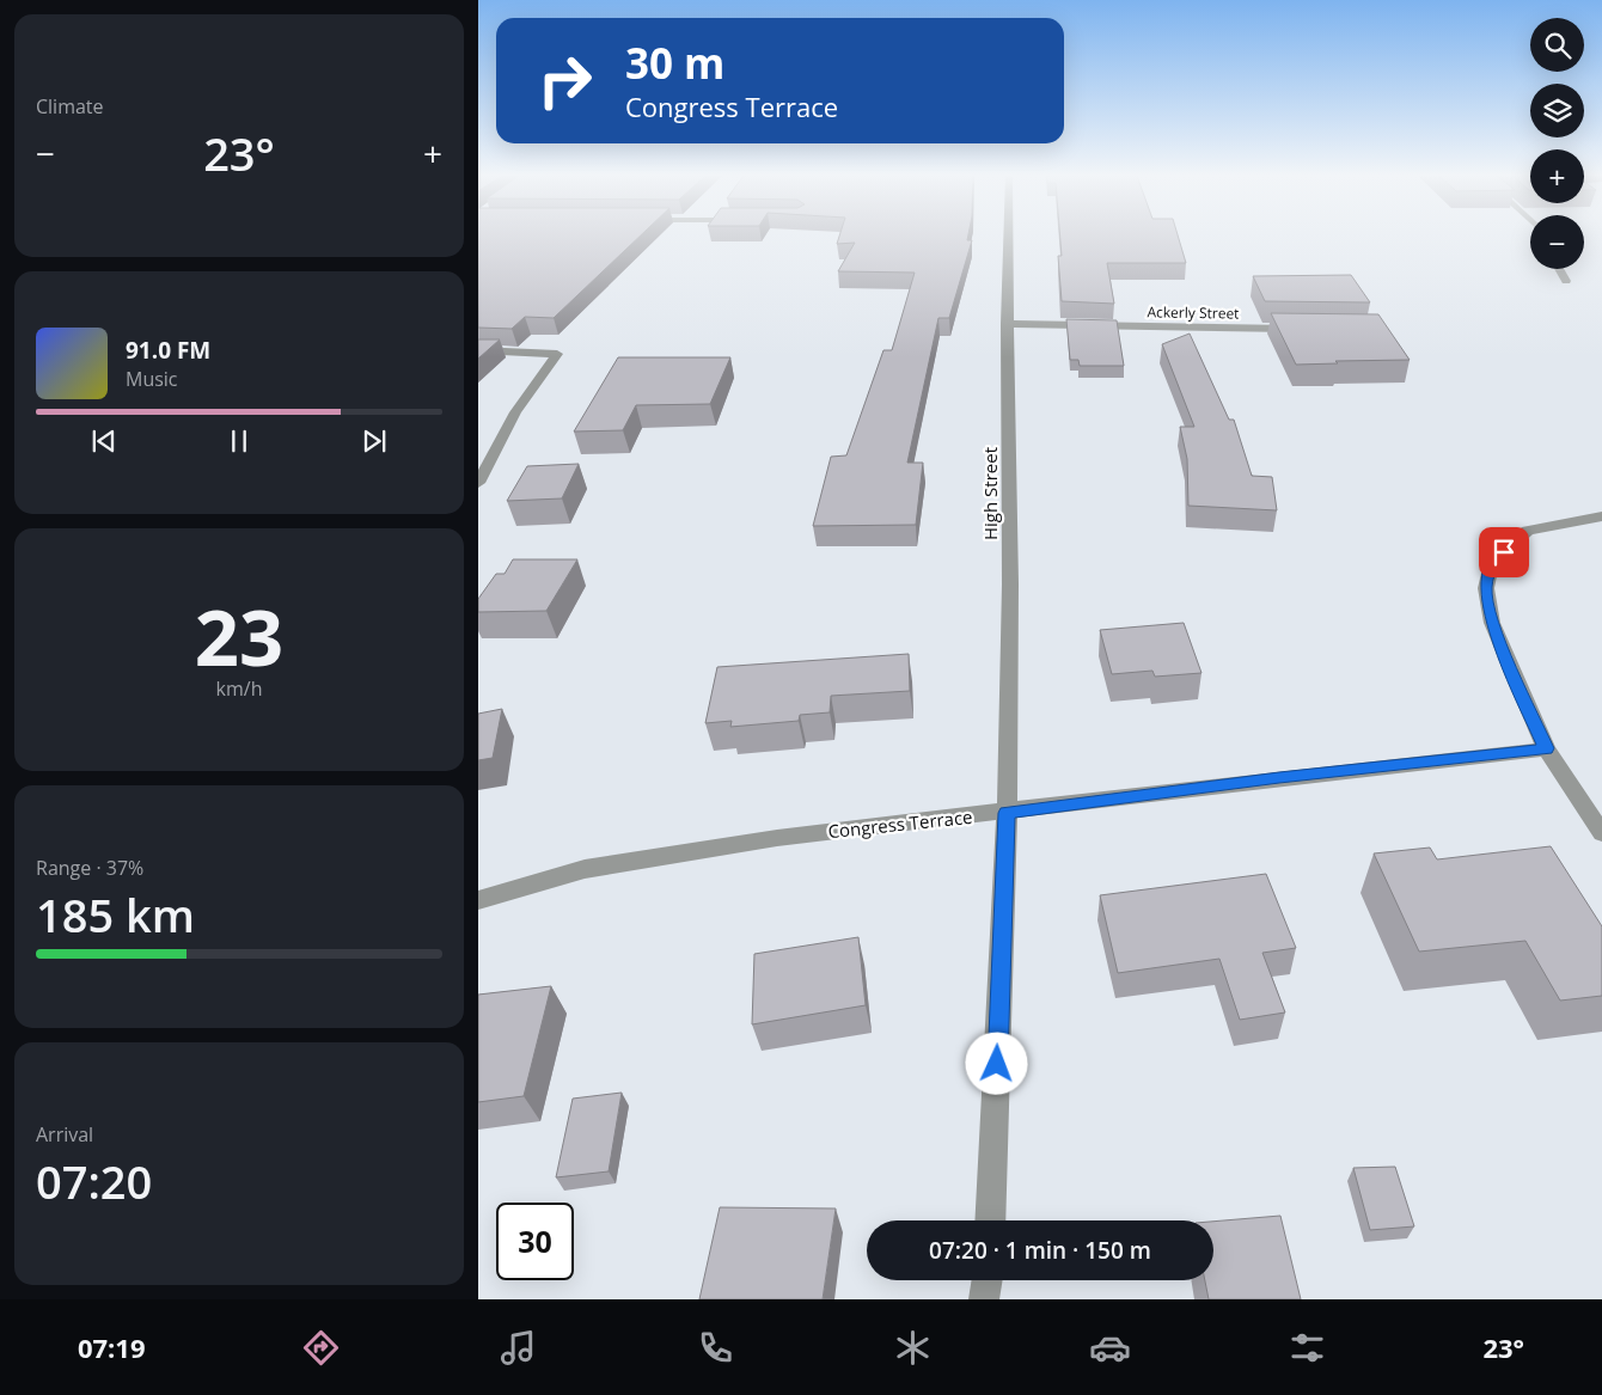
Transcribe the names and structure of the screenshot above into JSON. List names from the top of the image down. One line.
{"streets":{"street":["Ackerly Street","High Street","Congress Terrace"]},"crossings":[["Ackerly Street","High Street"],["High Street","Congress Terrace"]],"page":{"tile":["Climate",["23","km/h"],["Range · 37%","185 km"],["Arrival","07:20"]],"map_buttons":["+","−"],"turn":["30 m","Congress Terrace"],"heat":["−","23°","+"],"song":["91.0 FM","Music"],"limit":"30","trip":"07:20 · 1 min · 150 m","tabs":["07:19","23°"]}}
